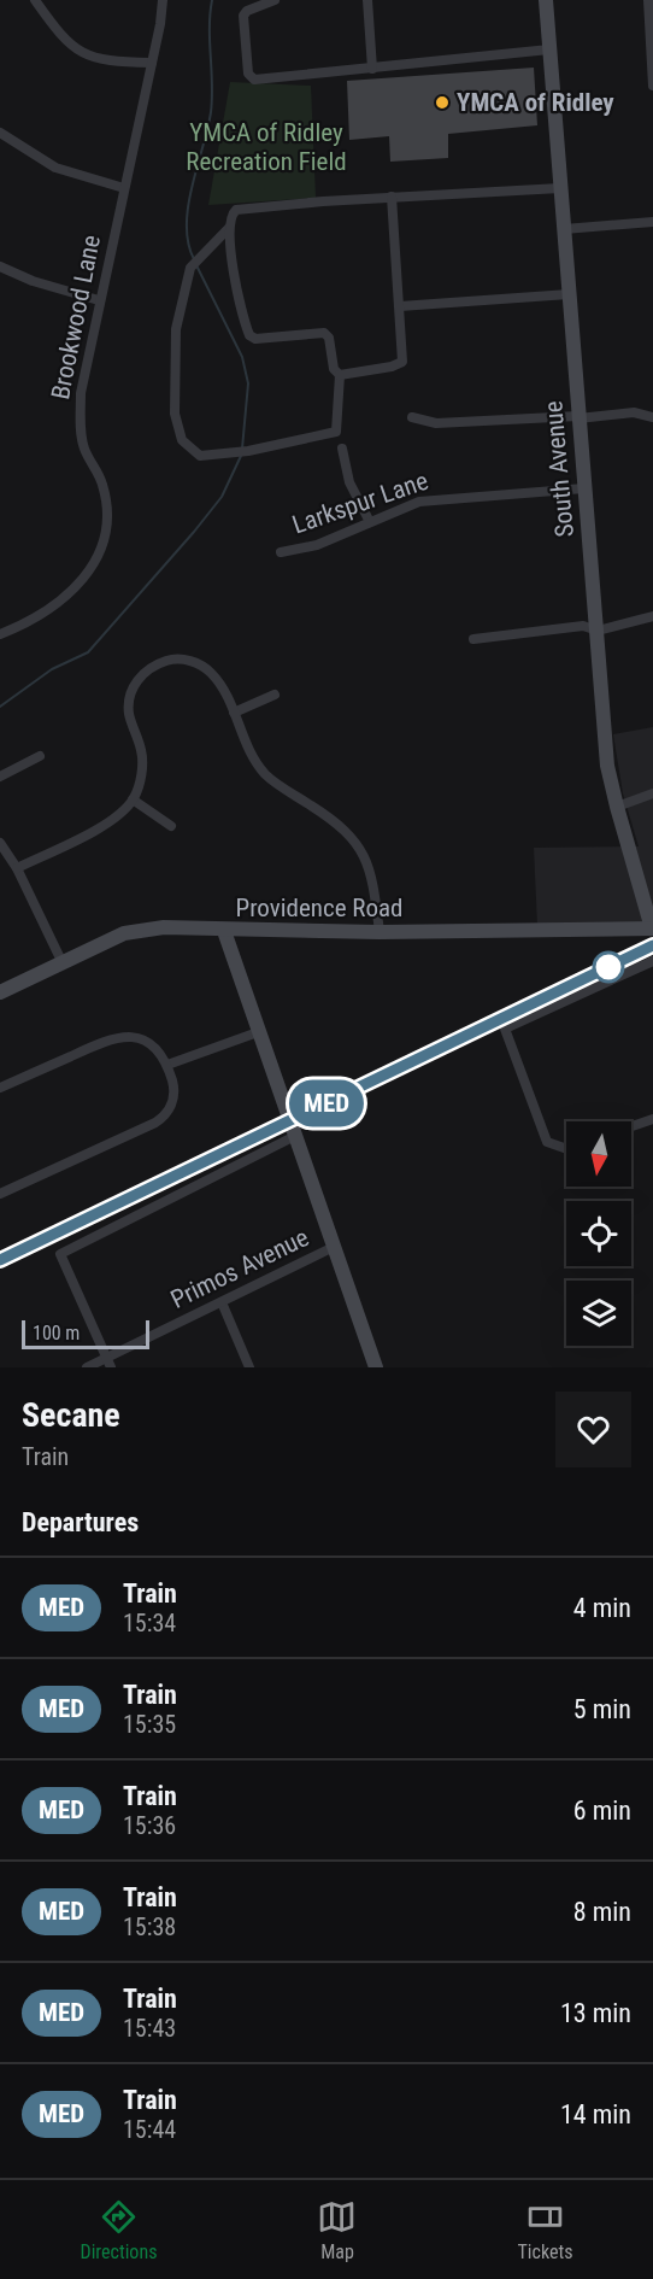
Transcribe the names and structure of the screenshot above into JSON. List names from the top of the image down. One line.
{"streets":{"street":["Brookwood Lane","South Avenue","Larkspur Lane","Providence Road","Primos Avenue"]},"crossings":[["South Avenue","Larkspur Lane"],["South Avenue","Providence Road"]],"parks":["YMCA of Ridley Recreation Field"],"places":["YMCA of Ridley"],"scale_bar":"100 m","north":"bottom","page":{"on_map":"MED","scale":"100 m","heading":[["Secane","Train"],"Departures"],"list":[{"mark":"MED","name":"Train","note":"15:34","value":"4 min"},{"mark":"MED","name":"Train","note":"15:35","value":"5 min"},{"mark":"MED","name":"Train","note":"15:36","value":"6 min"},{"mark":"MED","name":"Train","note":"15:38","value":"8 min"},{"mark":"MED","name":"Train","note":"15:43","value":"13 min"},{"mark":"MED","name":"Train","note":"15:44","value":"14 min"}],"tabs":["Directions","Map","Tickets"]}}
